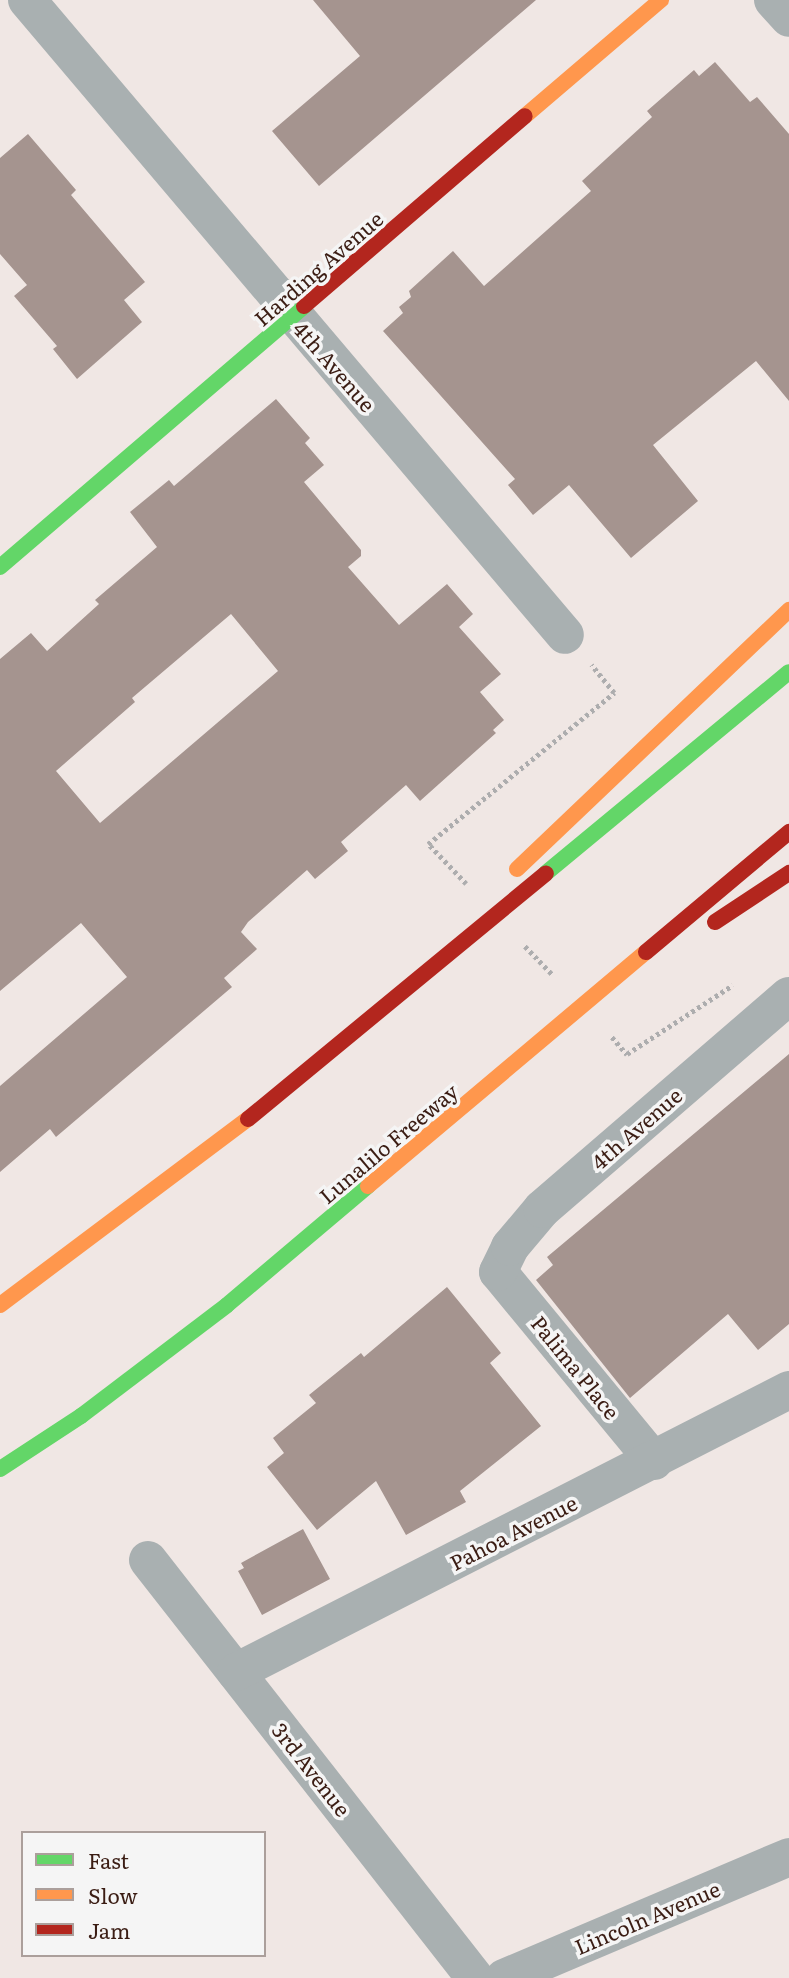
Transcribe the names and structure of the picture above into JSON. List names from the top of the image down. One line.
{"streets":{"main road":["Harding Avenue","Lunalilo Freeway"],"street":["4th Avenue","Palima Place","Pahoa Avenue","3rd Avenue","Lincoln Avenue"]},"crossings":[["Harding Avenue","4th Avenue"],["4th Avenue","Palima Place"],["Palima Place","Pahoa Avenue"],["Pahoa Avenue","3rd Avenue"]],"legend":["Fast","Slow","Jam"]}
